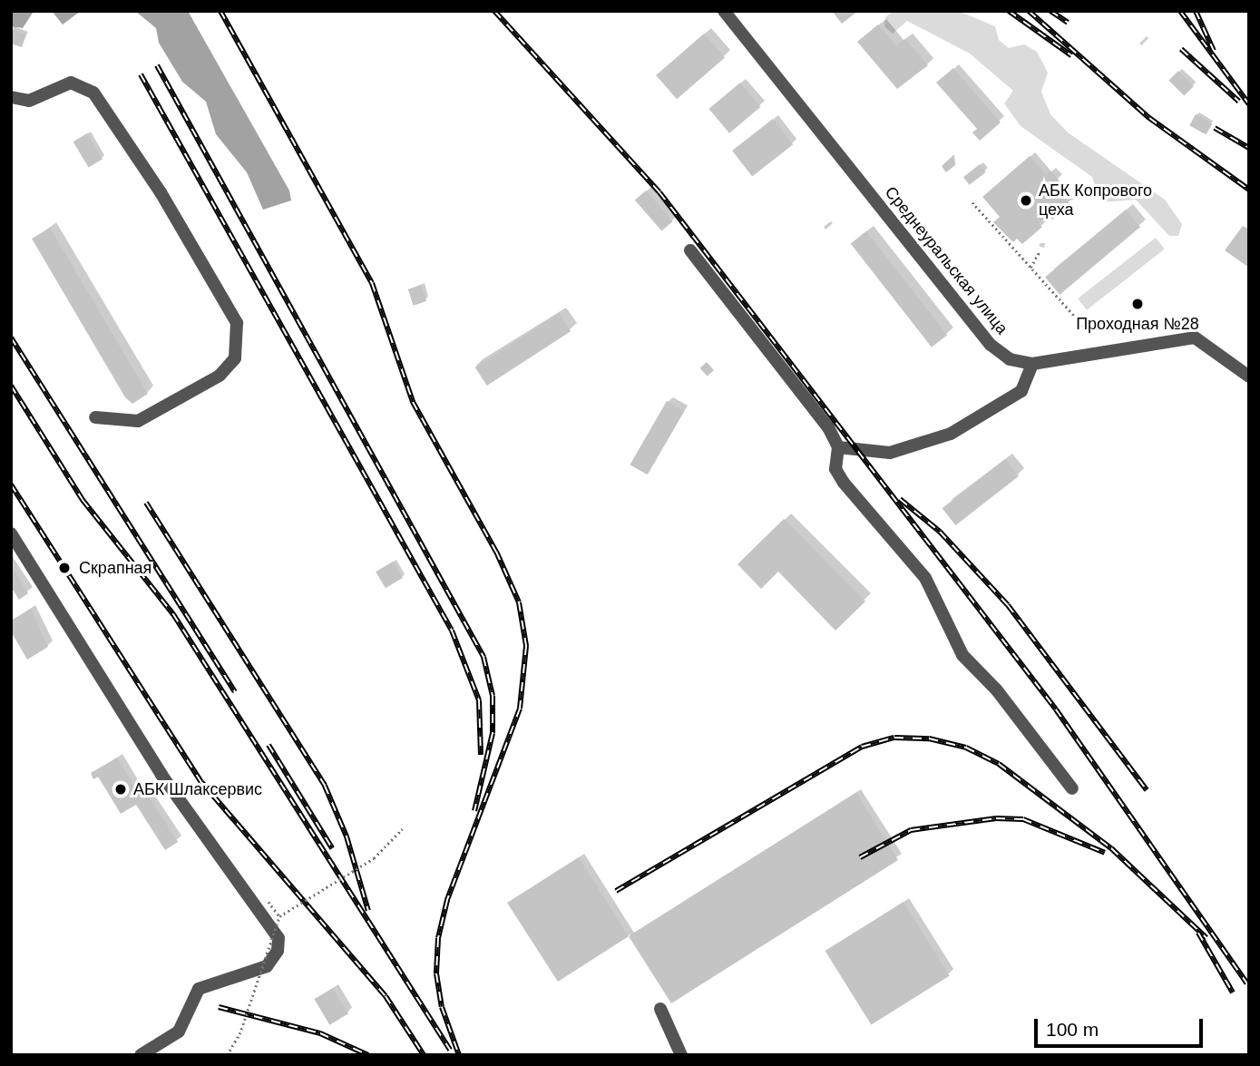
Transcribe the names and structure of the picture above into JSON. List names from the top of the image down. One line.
{"streets":{"street":["Среднеуральская улица"]},"places":["АБК Копрового цеха","Проходная №28","Скрапная","АБК Шлаксервис"],"scale_bar":"100 m"}
